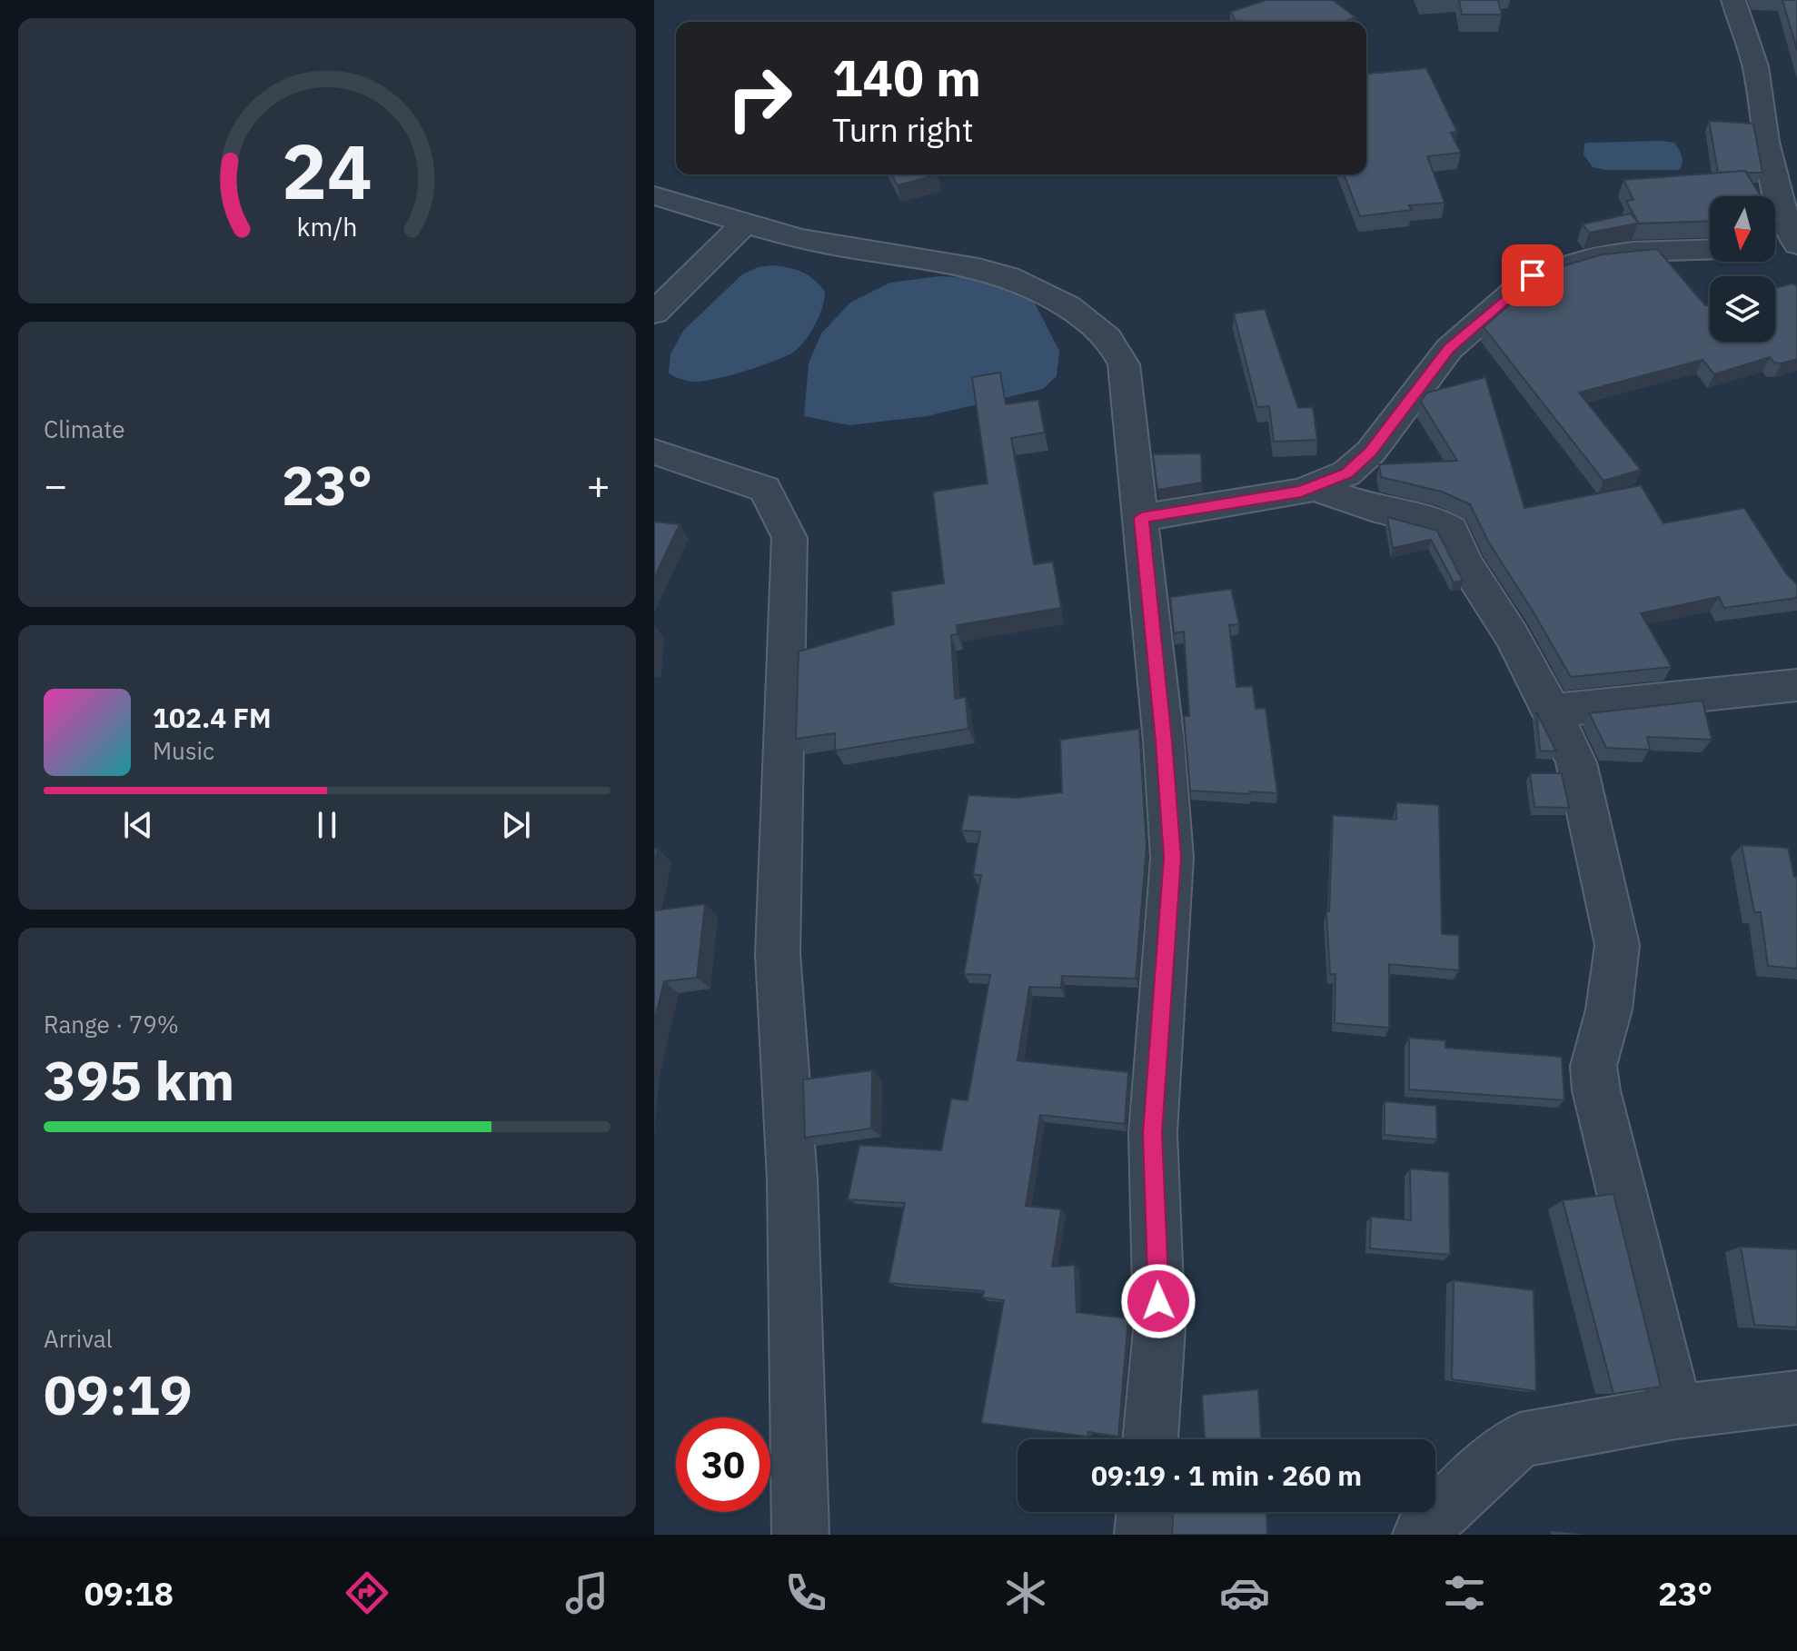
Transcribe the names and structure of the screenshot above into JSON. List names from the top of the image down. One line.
{"north":"bottom","page":{"turn":["140 m","Turn right"],"tile":["Climate",["Range · 79%","395 km"],["Arrival","09:19"]],"heat":["−","23°","+"],"song":["102.4 FM","Music"],"limit":"30","trip":"09:19 · 1 min · 260 m","tabs":["09:18","23°"],"gauge":["24","km/h"]}}
